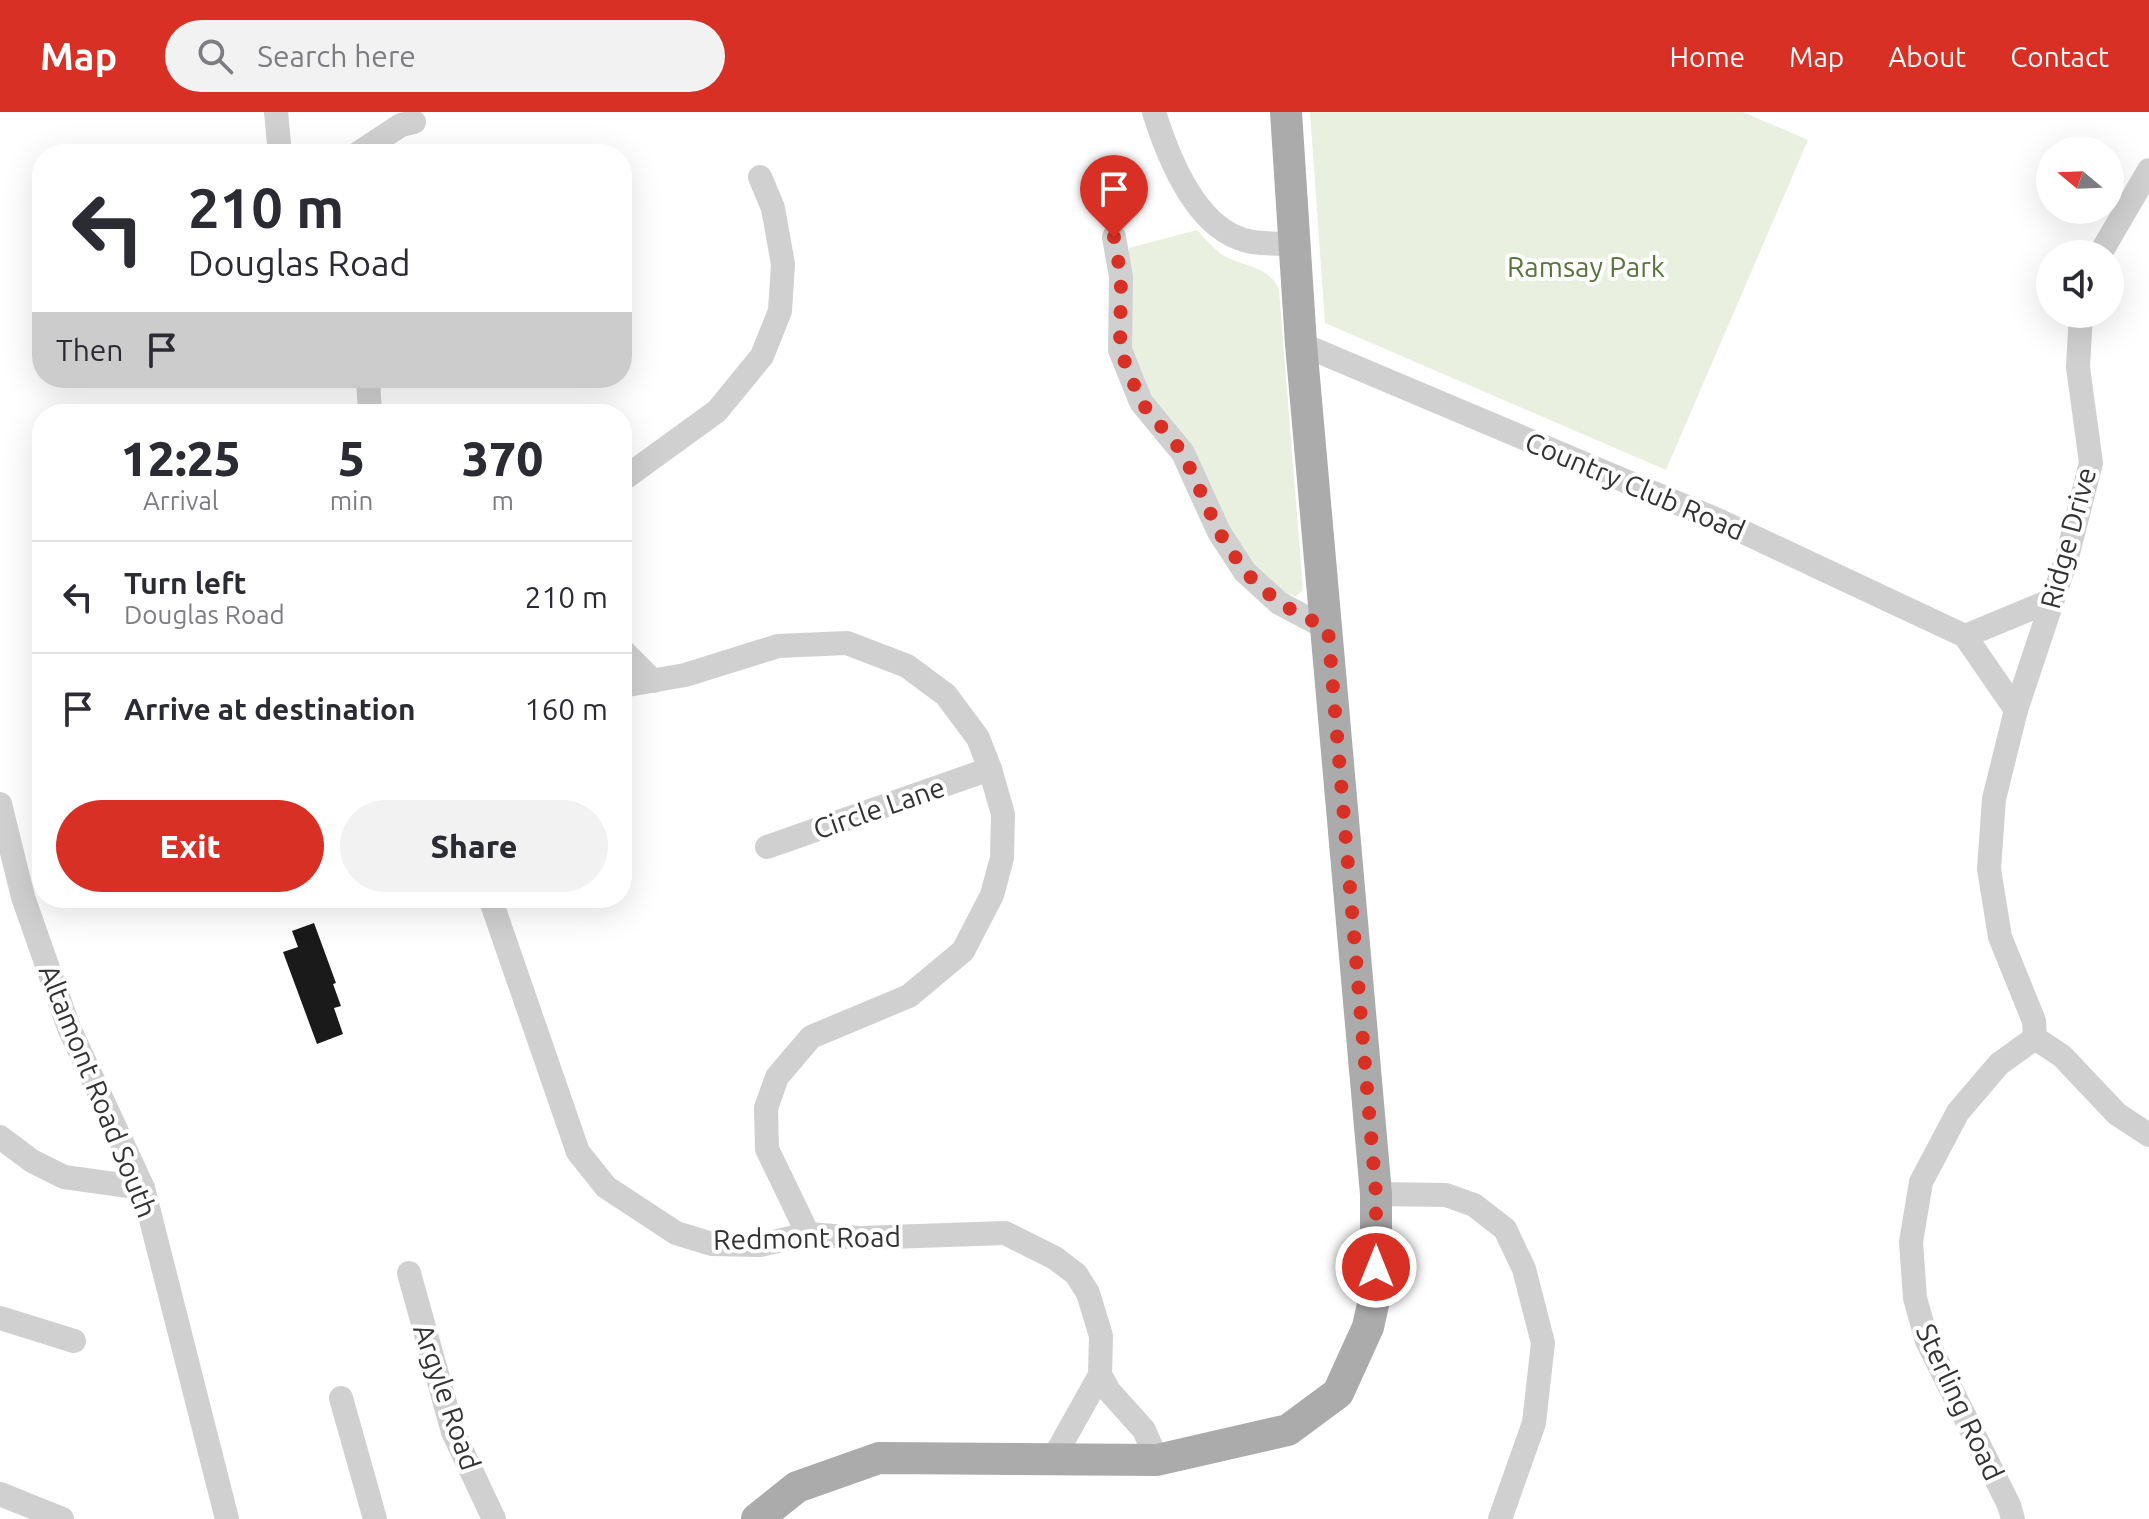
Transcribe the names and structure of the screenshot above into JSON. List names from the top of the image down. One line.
{"streets":{"street":["Country Club Road","Ridge Drive","Circle Lane","Altamont Road South","Redmont Road","Argyle Road","Sterling Road"]},"crossings":[["Ridge Drive","Sterling Road"]],"parks":["Ramsay Park"],"north":"left","page":{"header":"Map","search":"Search here","nav":["Home","Map","About","Contact"],"turn":["210 m","Douglas Road"],"then":"Then","eta":["12:25","Arrival","5","min","370","m"],"list":[{"name":"Turn left","note":"Douglas Road","value":"210 m"},{"name":"Arrive at destination","value":"160 m"}],"buttons":["Exit","Share"]}}
